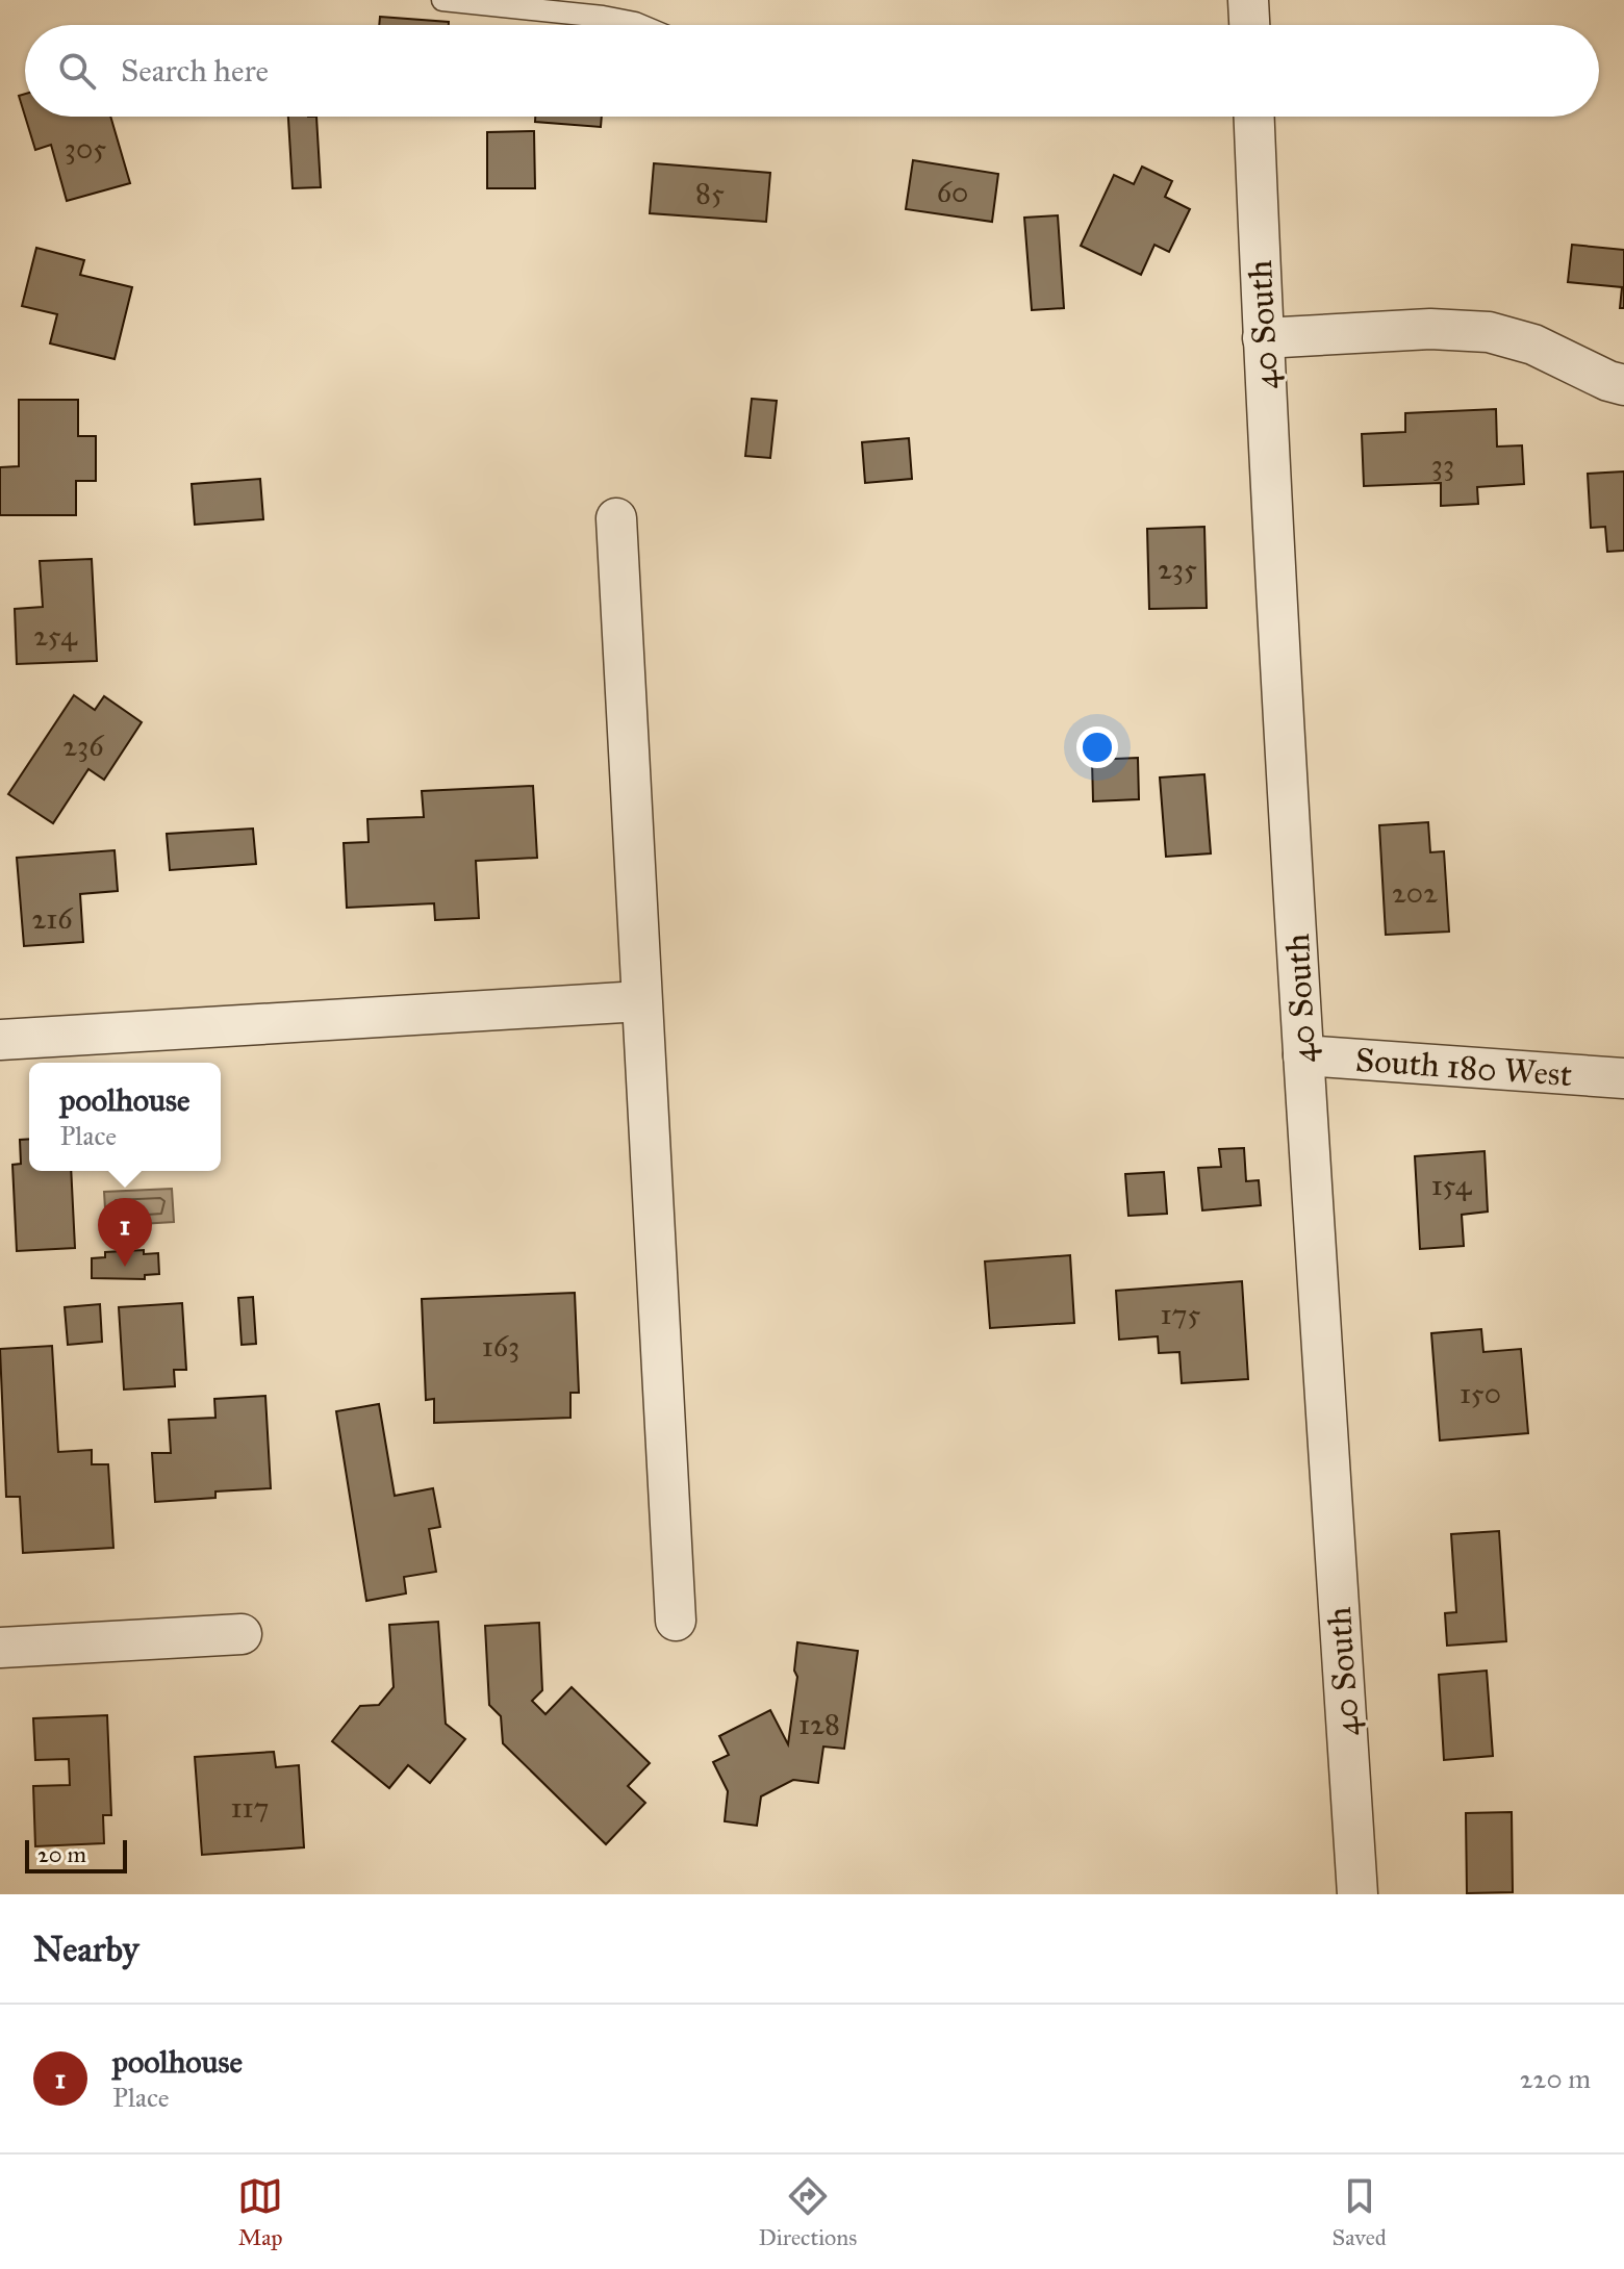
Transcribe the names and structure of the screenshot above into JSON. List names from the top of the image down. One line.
{"streets":{"street":["40 South","South 180 West"]},"crossings":[["40 South","South 180 West"]],"house_numbers":["305","60","85","33","235","254","236","202","216","154","175","163","150","128","117"],"scale_bar":"20 m","page":{"search":"Search here","popup":["poolhouse","Place"],"pins":"1","scale":"20 m","heading":"Nearby","list":[{"mark":"1","name":"poolhouse","note":"Place","value":"220 m"}],"nav":["Map","Directions","Saved"]}}
